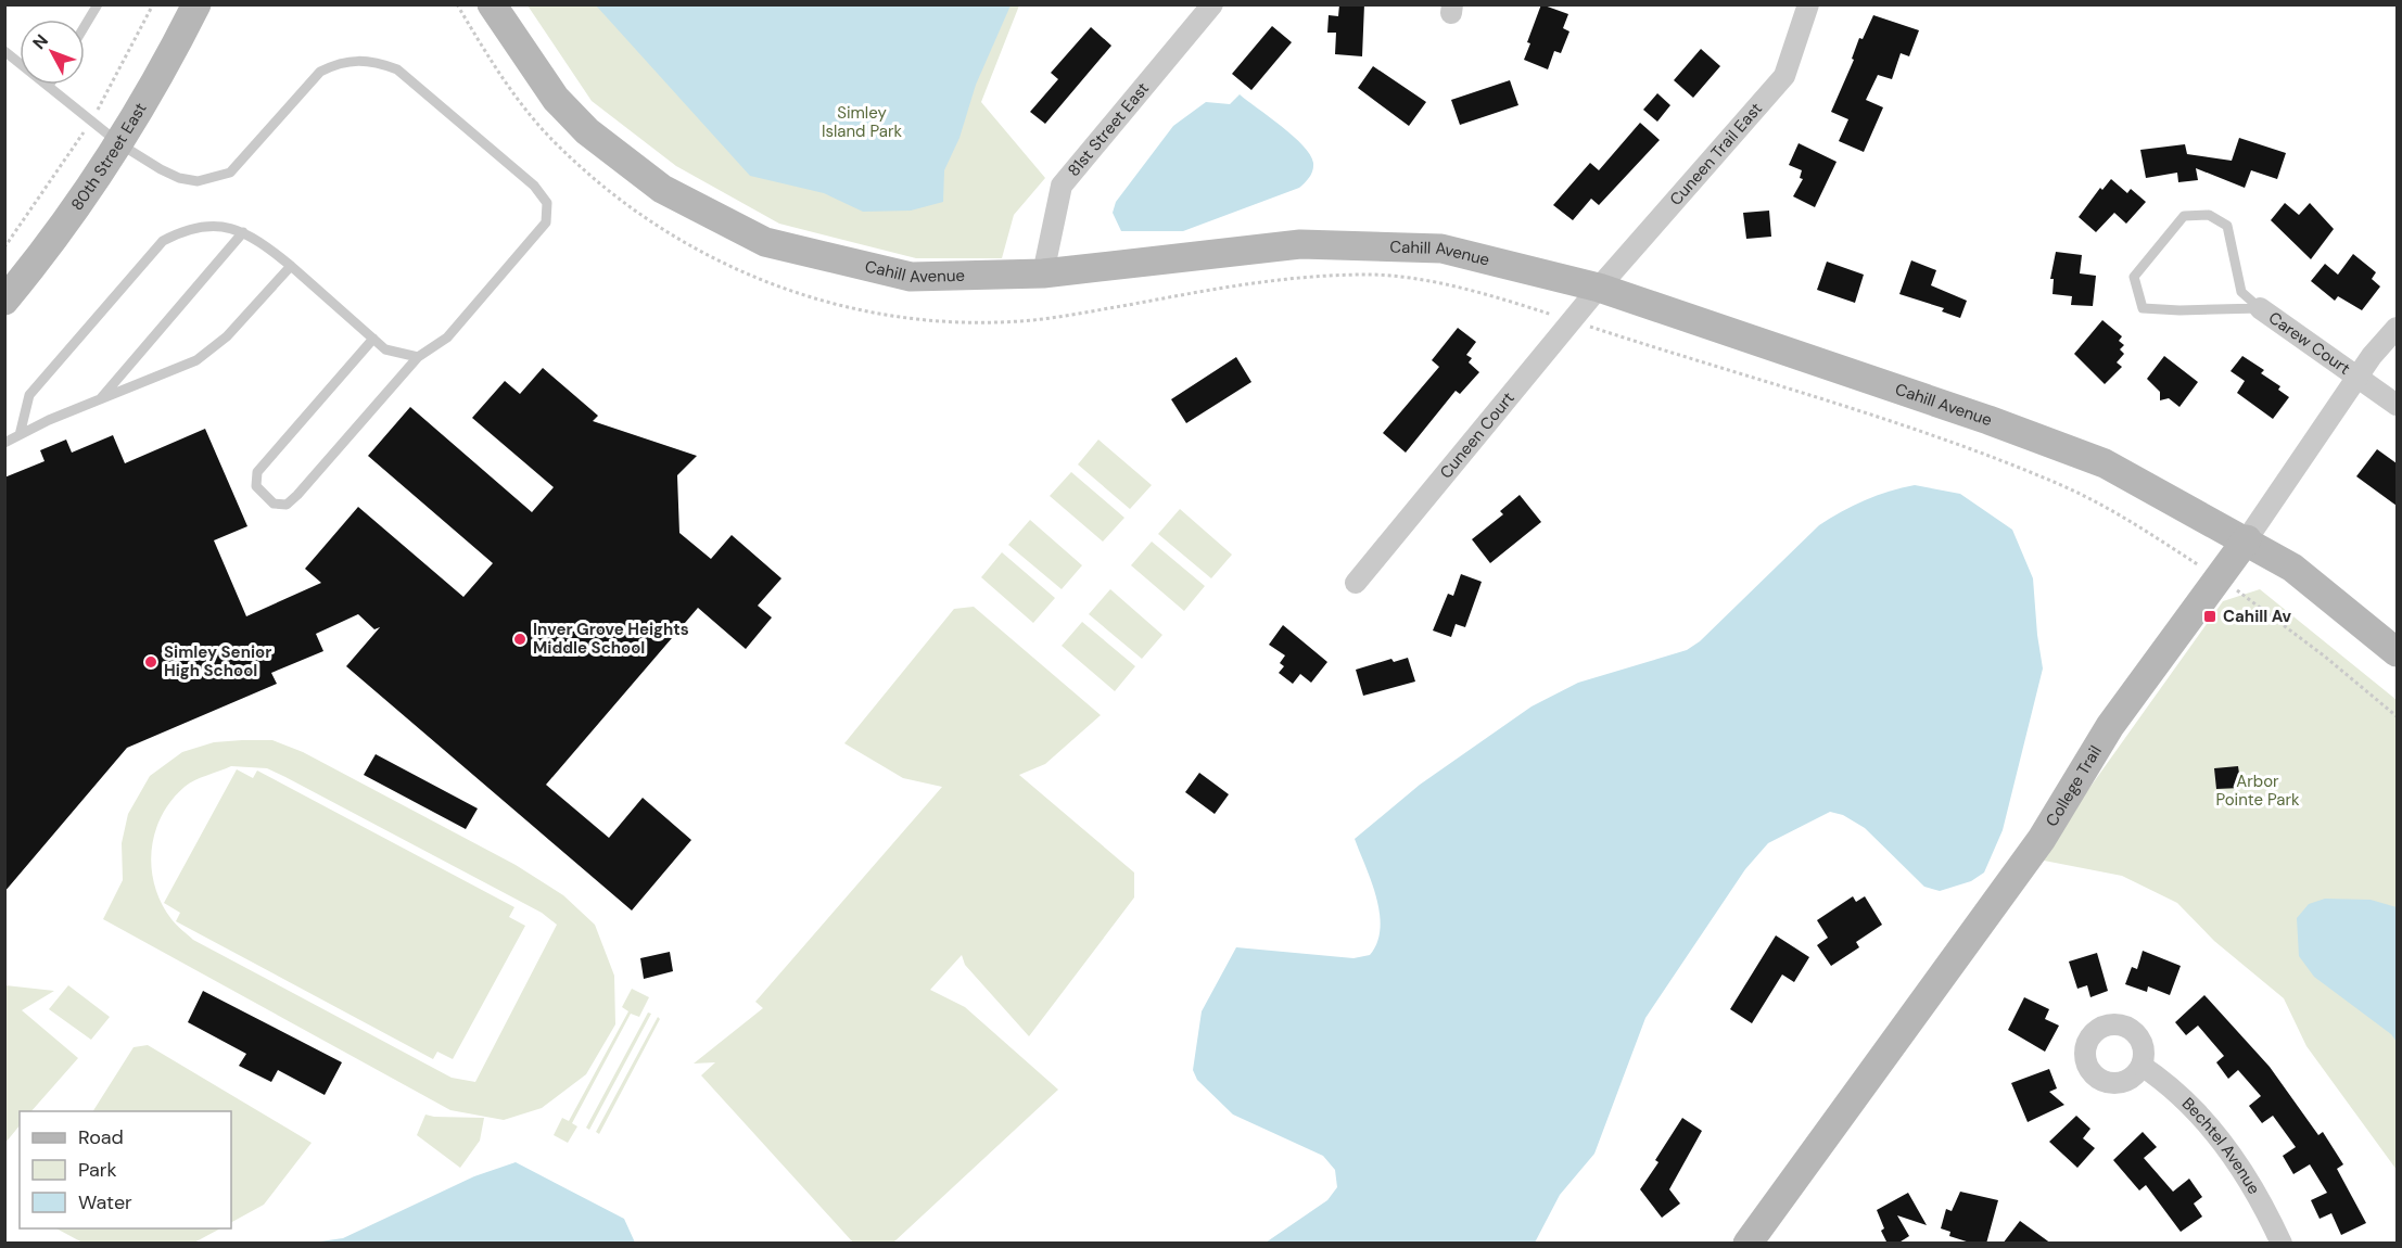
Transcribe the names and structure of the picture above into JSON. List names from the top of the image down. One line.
{"streets":{"street":["81st Street East","Cuneen Trail East","80th Street East","Cahill Avenue","Carew Court","Cuneen Court","College Trail","Bechtel Avenue"]},"crossings":[["81st Street East","Cahill Avenue"],["Cuneen Trail East","Cahill Avenue"],["Cuneen Trail East","Cuneen Court"],["Cahill Avenue","Cuneen Court"],["Cahill Avenue","College Trail"],["Carew Court","College Trail"]],"parks":["Simley Island Park","Arbor Pointe Park"],"places":{"transit":["Cahill Av"],"other":["Inver Grove Heights Middle School","Simley Senior High School"]},"legend":["Road","Park","Water"],"north":"top left"}
